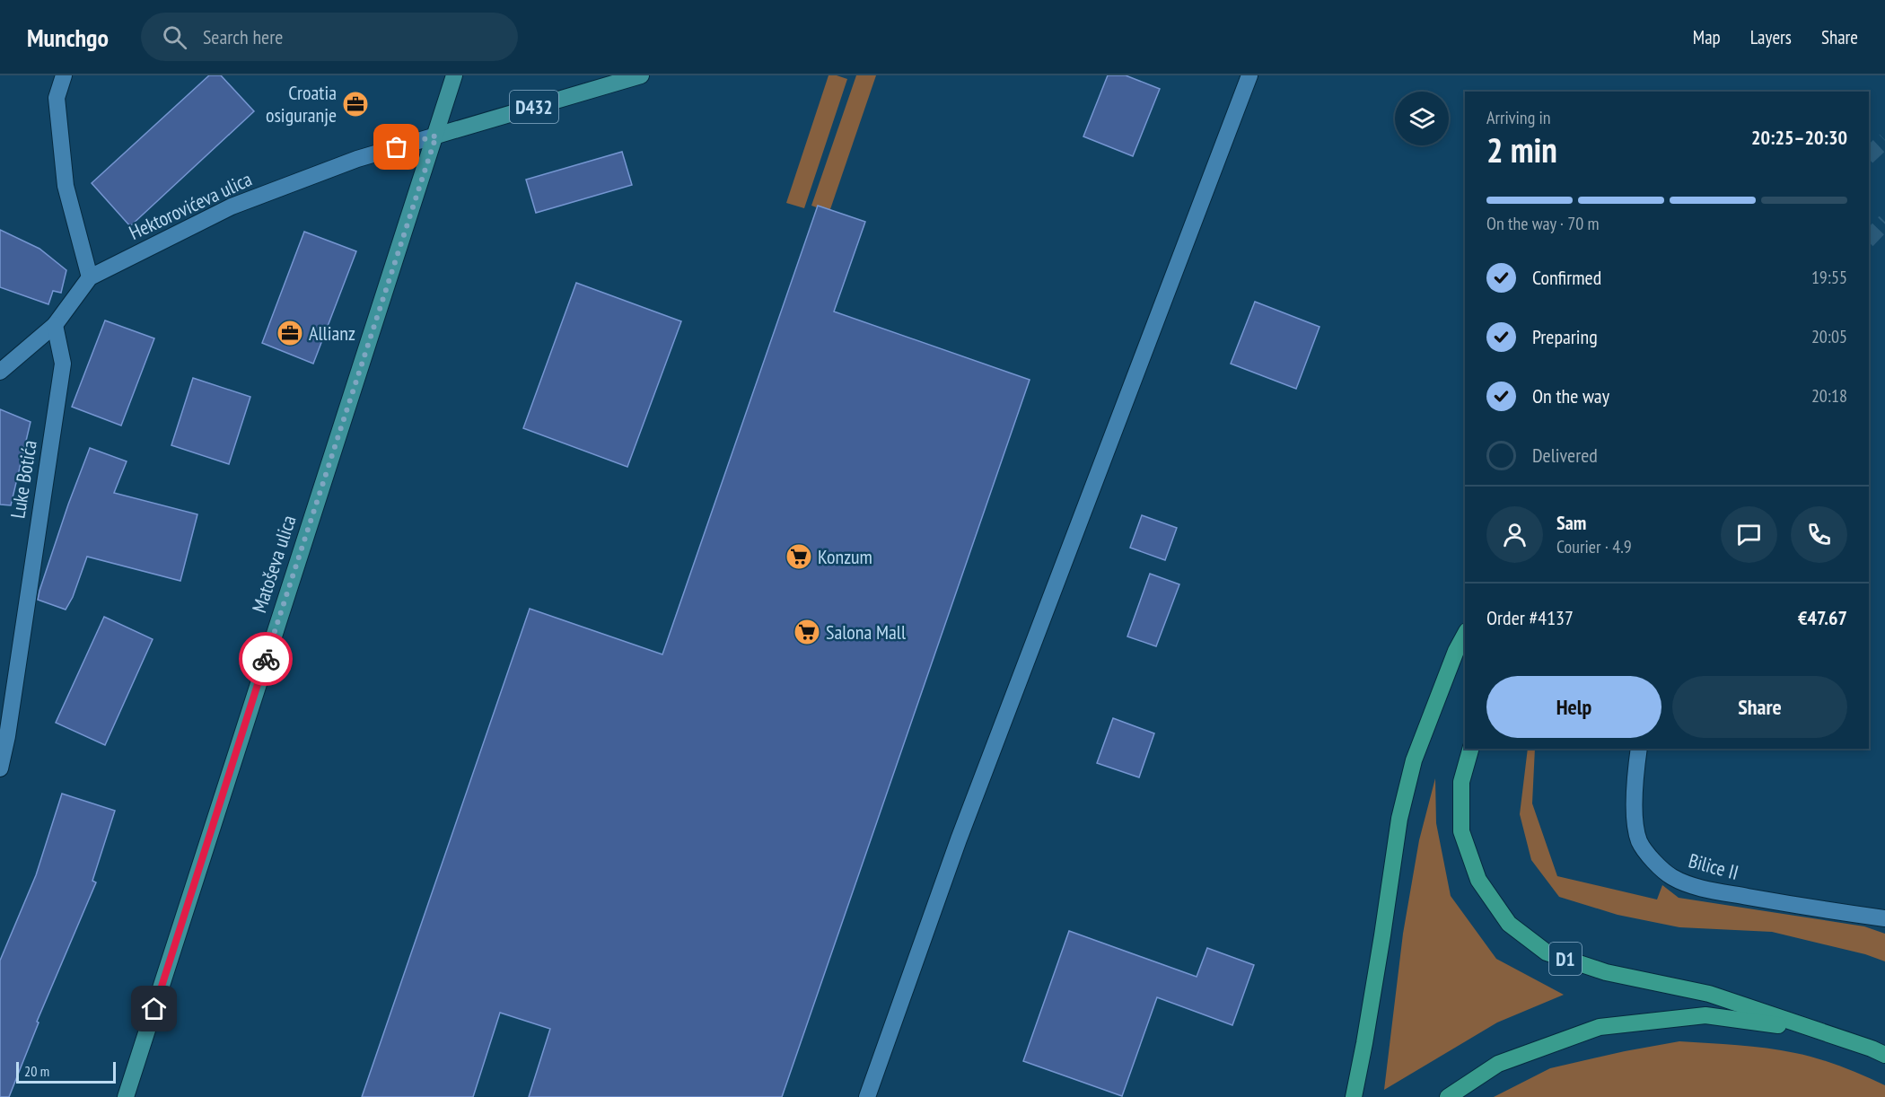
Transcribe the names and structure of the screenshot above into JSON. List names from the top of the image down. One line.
{"streets":{"highway":["D1"],"main road":["D432","Matoševa ulica"],"street":["Hektorovićeva ulica","Luke Botića","Bilice II"]},"crossings":[["D432","Hektorovićeva ulica"],["D432","Matoševa ulica"],["Hektorovićeva ulica","Luke Botića"],["Hektorovićeva ulica","Matoševa ulica"]],"places":{"office":["Croatia osiguranje","Allianz"],"supermarket":["Konzum","Salona Mall"]},"scale_bar":"20 m","page":{"header":"Munchgo","search":"Search here","nav":["Map","Layers","Share"],"heading":["2 min","Arriving in","20:25–20:30"],"panel":["Sam","Courier · 4.9","Order #4137","€47.67"],"bar":"On the way · 70 m","list":[["Confirmed","19:55"],["Preparing","20:05"],["On the way","20:18"],"Delivered"],"buttons":["Help","Share"],"scale":"20 m"}}
